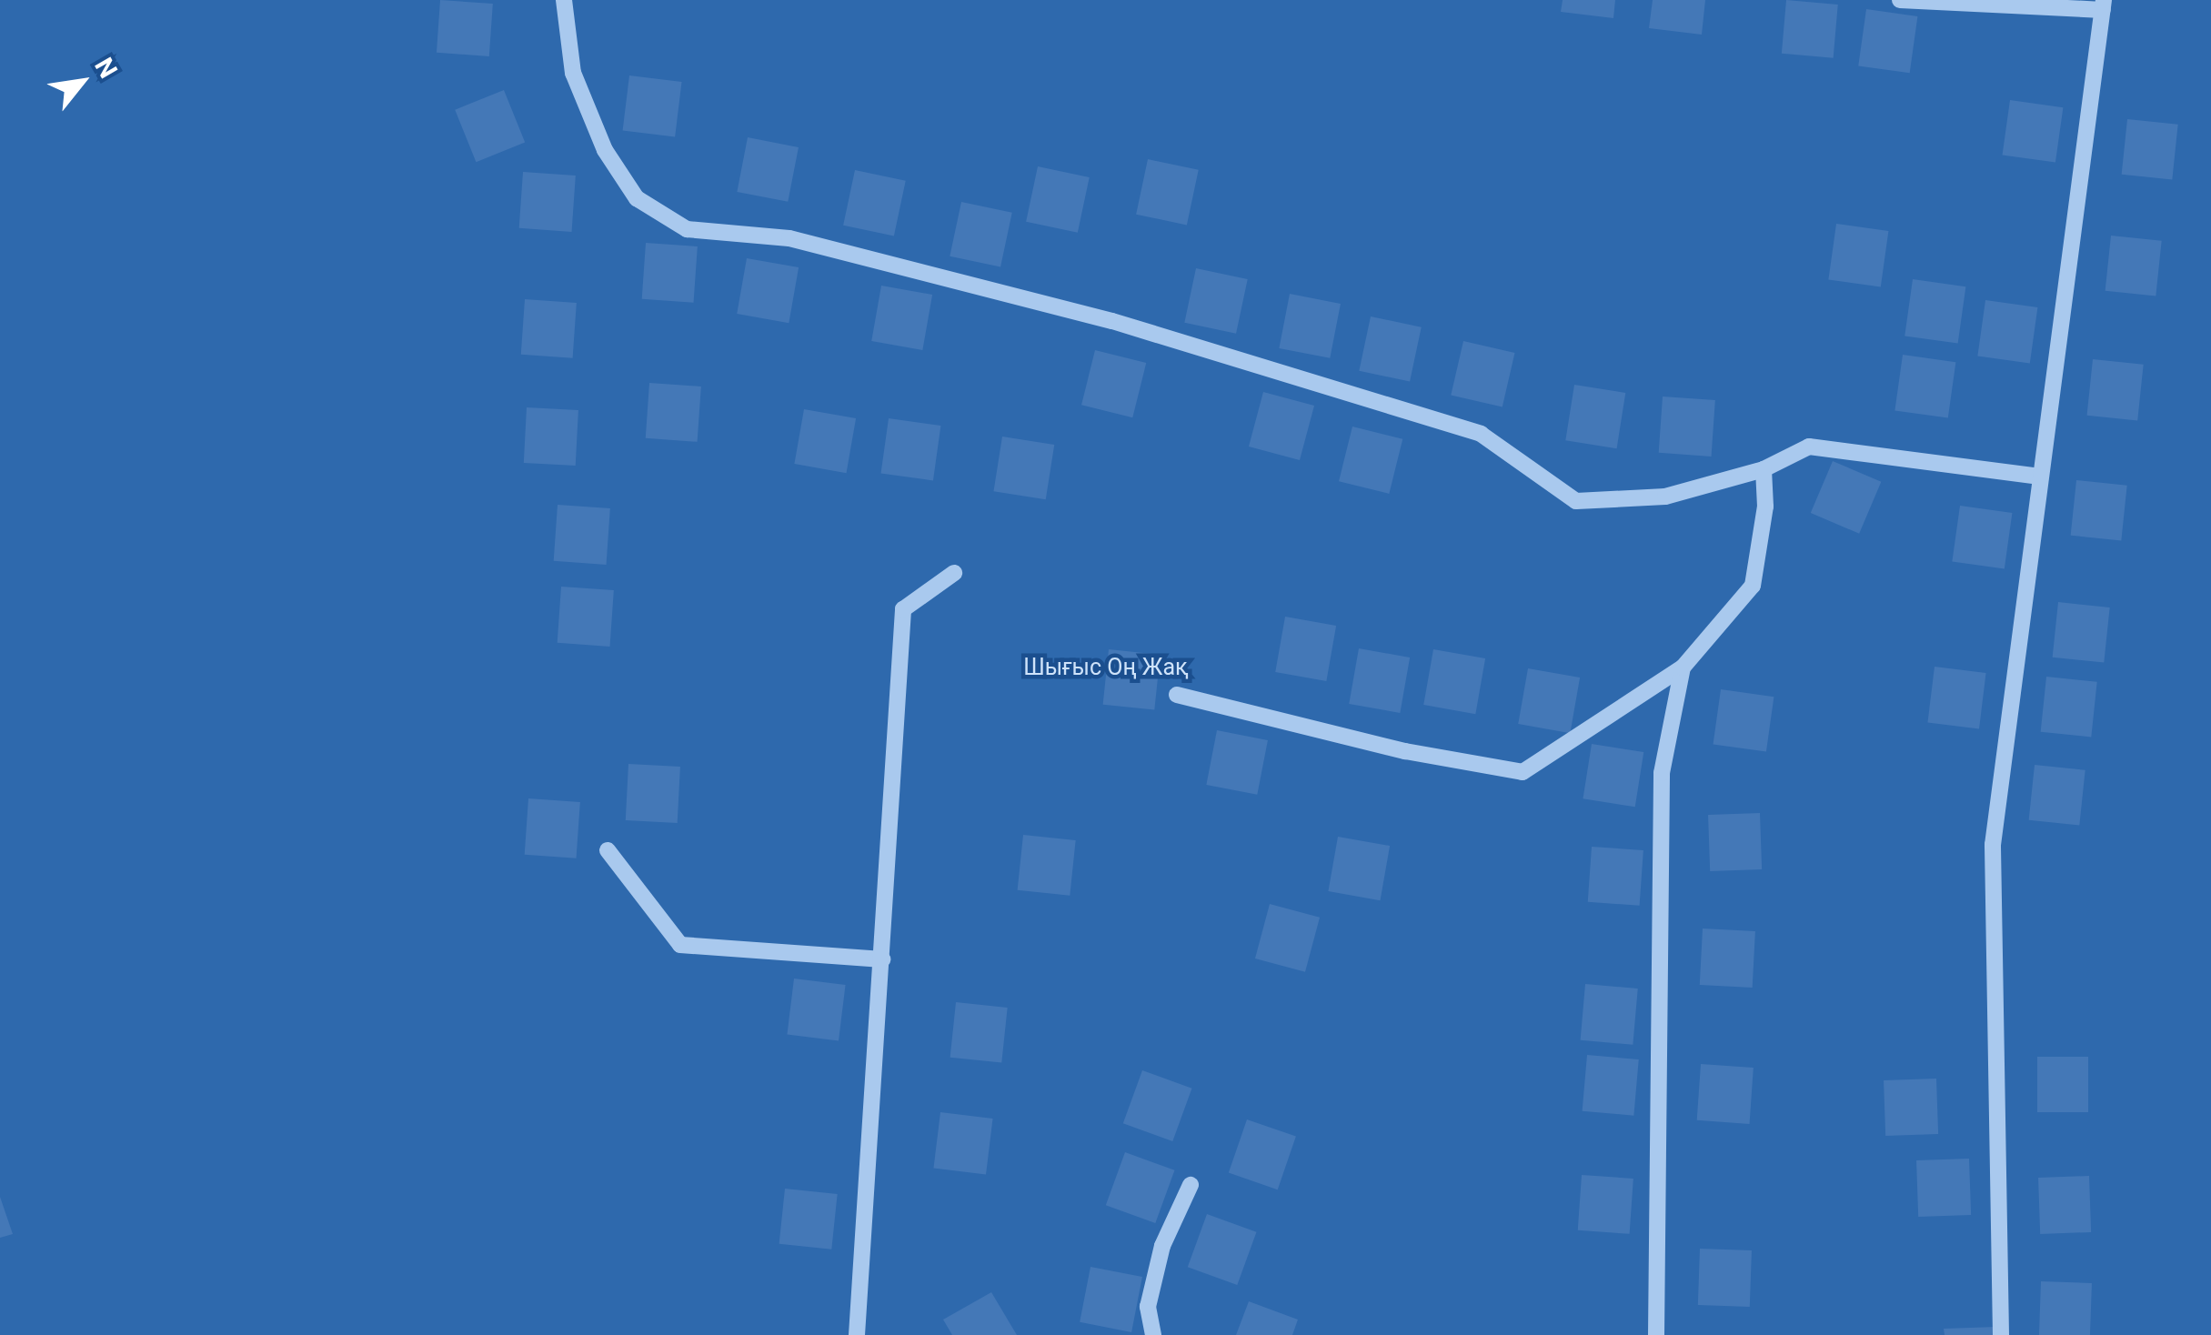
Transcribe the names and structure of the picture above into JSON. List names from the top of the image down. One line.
{"parks":["Шығыс Оң Жақ"],"north":"top right"}
